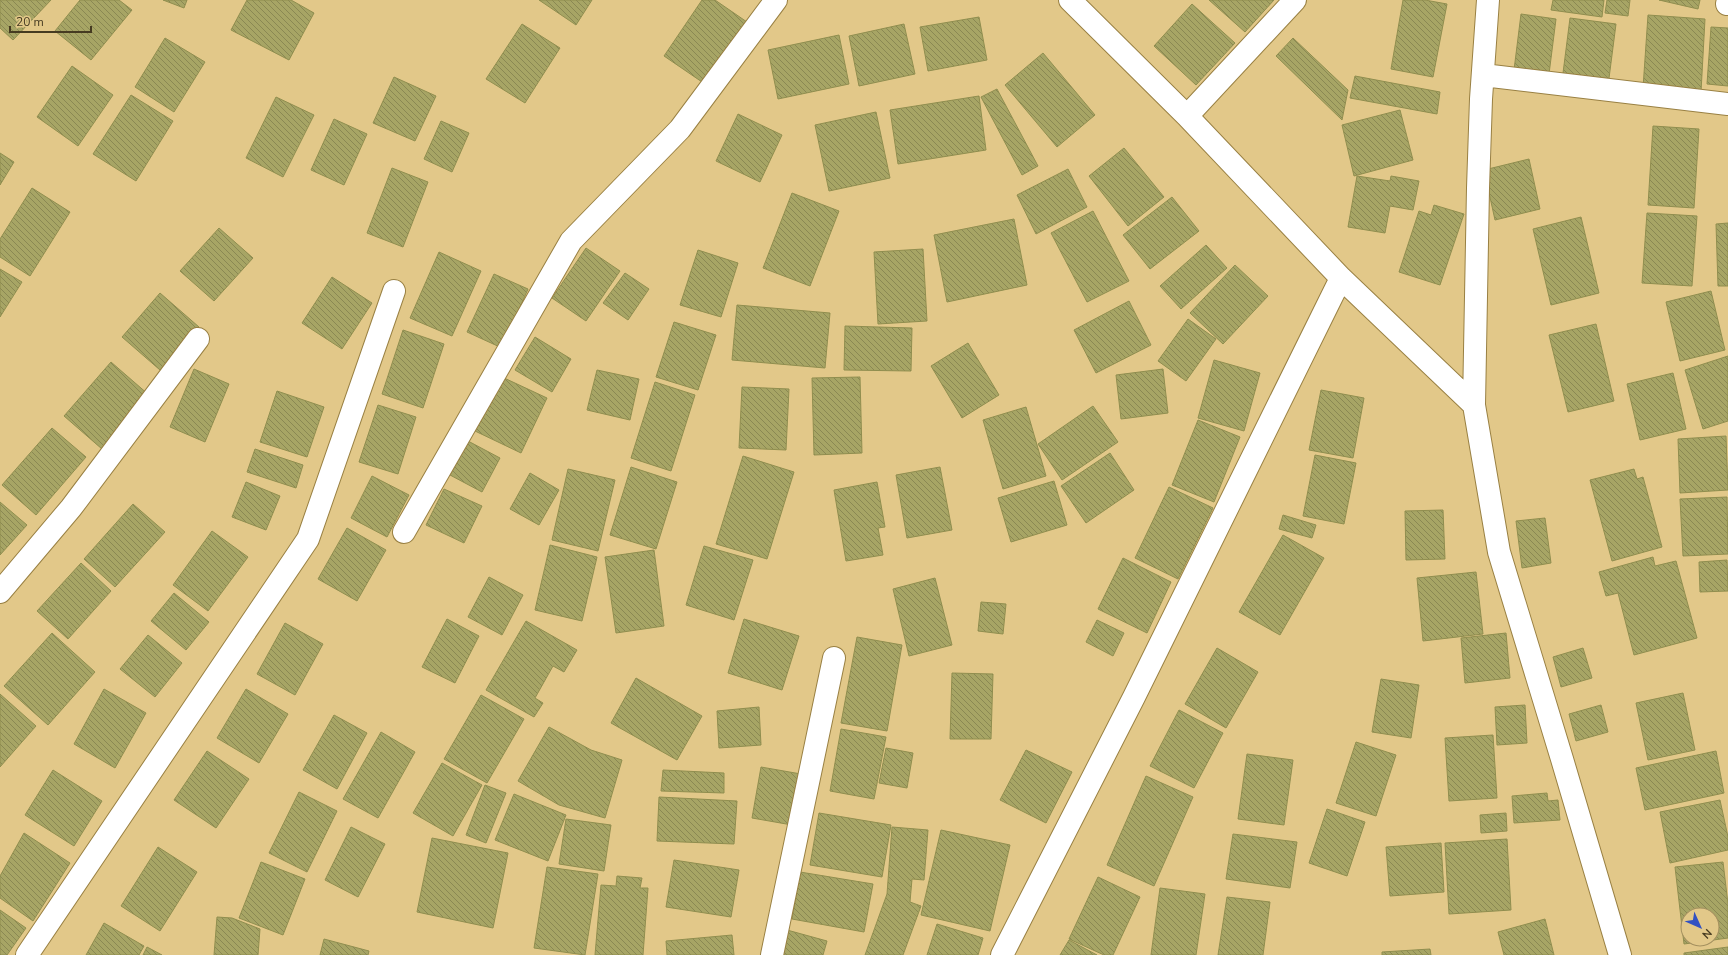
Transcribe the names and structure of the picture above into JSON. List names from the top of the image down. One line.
{"scale_bar":"20 m","north":"bottom right"}
